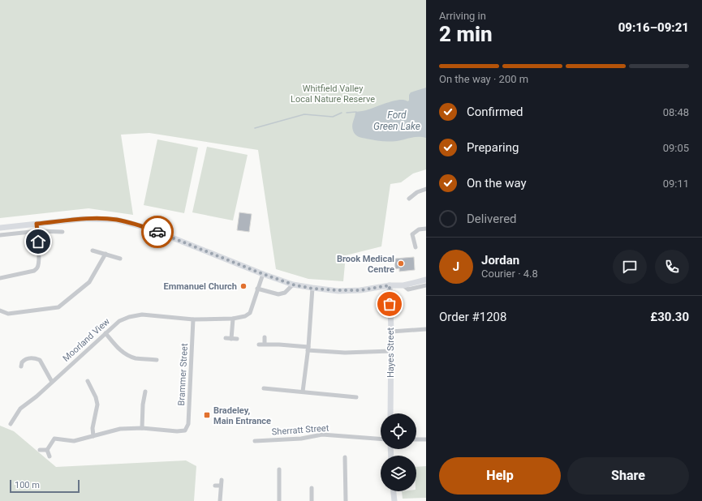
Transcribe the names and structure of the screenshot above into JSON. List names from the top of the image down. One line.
{"streets":{"street":["Moorland View","Hayes Street","Brammer Street","Sherratt Street"]},"crossings":[["Moorland View","Brammer Street"]],"water":["Ford Green Lake"],"parks":["Whitfield Valley Local Nature Reserve"],"places":{"other":["Brook Medical Centre","Emmanuel Church"],"transit":["Bradeley, Main Entrance"]},"scale_bar":"100 m","page":{"heading":["2 min","Arriving in","09:16–09:21"],"panel":["Jordan","Courier · 4.8","Order #1208","£30.30"],"bar":"On the way · 200 m","list":[["Confirmed","08:48"],["Preparing","09:05"],["On the way","09:11"],"Delivered"],"round":"J","buttons":["Help","Share"],"scale":"100 m"}}
